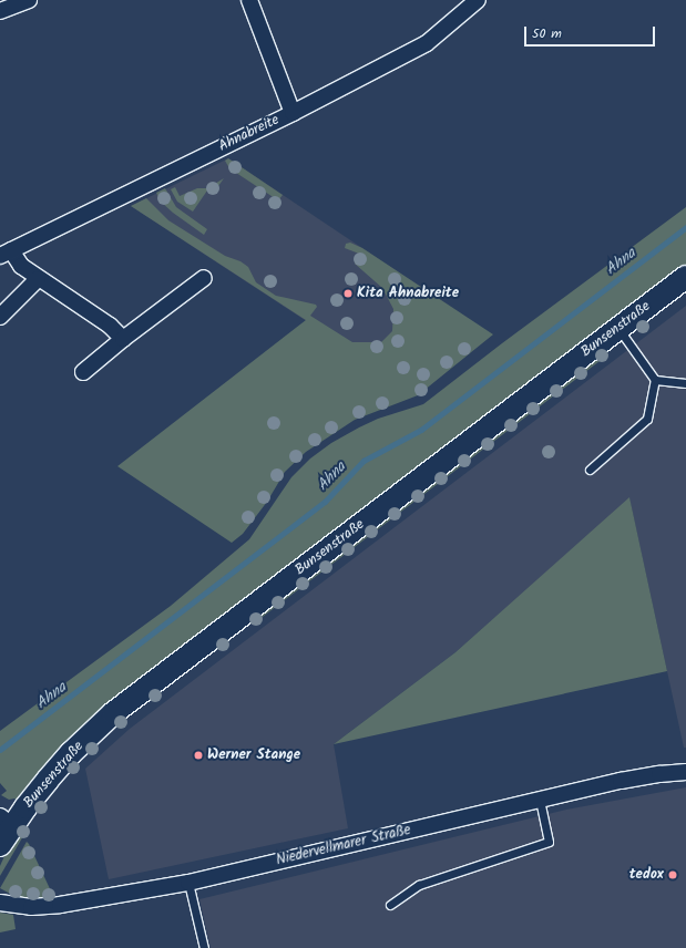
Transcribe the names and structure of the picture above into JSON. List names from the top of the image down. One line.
{"streets":{"street":["Ahnabreite","Bunsenstraße","Niedervellmarer Straße"]},"water":["Ahna"],"places":["Kita Ahnabreite","Werner Stange","tedox"],"scale_bar":"50 m"}
